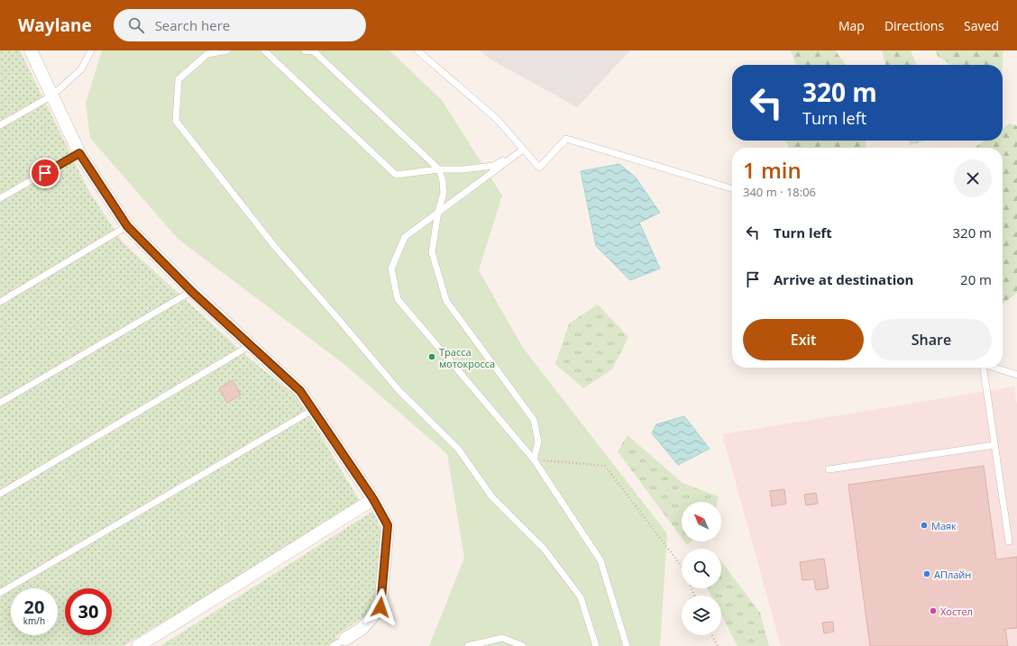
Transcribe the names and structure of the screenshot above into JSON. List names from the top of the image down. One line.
{"places":["Трасса мотокросса","Маяк","АПлайн","Хостел"],"north":"top left","page":{"header":"Waylane","search":"Search here","nav":["Map","Directions","Saved"],"turn":["320 m","Turn left"],"heading":["1 min","340 m · 18:06"],"list":[{"name":"Turn left","value":"320 m"},{"name":"Arrive at destination","value":"20 m"}],"buttons":["Exit","Share"],"speed":"20 km/h","limit":"30"}}
